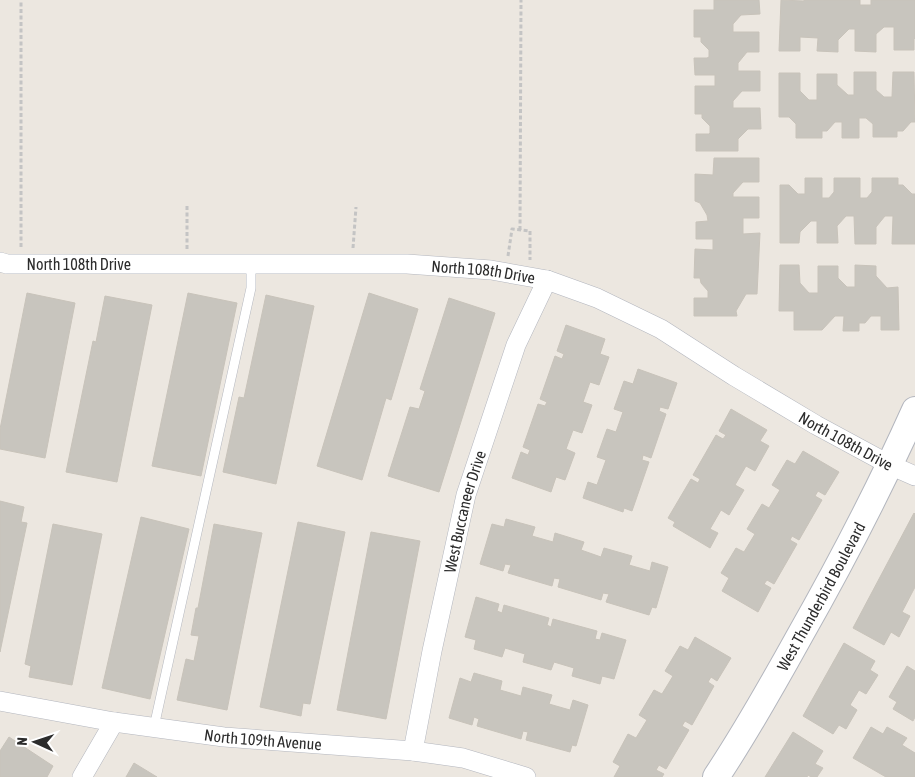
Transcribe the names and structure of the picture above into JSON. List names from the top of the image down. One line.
{"streets":{"street":["North 108th Drive","West Buccaneer Drive","West Thunderbird Boulevard","North 109th Avenue"]},"crossings":[["North 108th Drive","West Buccaneer Drive"],["North 108th Drive","West Thunderbird Boulevard"],["West Buccaneer Drive","North 109th Avenue"]],"north":"left"}
